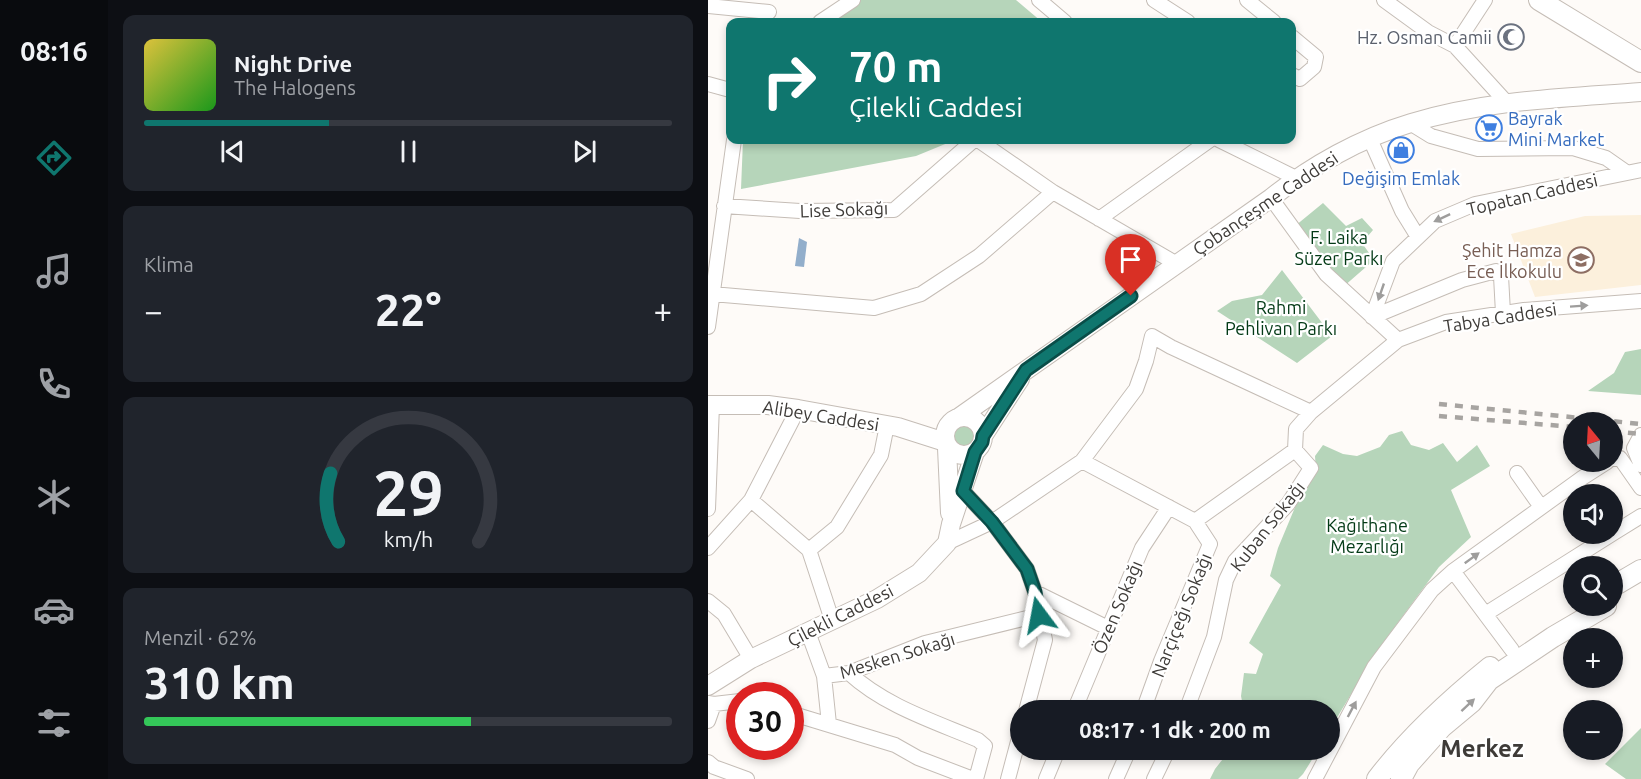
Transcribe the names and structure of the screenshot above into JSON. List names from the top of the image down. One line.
{"streets":{"street":["Topatan Caddesi","Çobançeşme Caddesi","Lise Sokağı","Tabya Caddesi","Alibey Caddesi","Kuban Sokağı","Özen Sokağı","Çilekli Caddesi","Narçiçeğı Sokağı","Mesken Sokağı"]},"crossings":[["Çobançeşme Caddesi","Lise Sokağı"],["Çobançeşme Caddesi","Alibey Caddesi"],["Tabya Caddesi","Kuban Sokağı"]],"one_way":["Topatan Caddesi"],"districts":["Merkez"],"parks":["F. Laika Süzer Parkı","Rahmi Pehlivan Parkı","Kağıthane Mezarlığı"],"places":{"mosque":["Hz. Osman Camii"],"supermarket":["Bayrak Mini Market"],"shop":["Değişim Emlak"],"school or university":["Şehit Hamza Ece İlkokulu"]},"north":"top","page":{"tabs":"08:16","turn":["70 m","Çilekli Caddesi"],"song":["Night Drive","The Halogens"],"tile":["Klima",["Menzil · 62%","310 km"]],"heat":["−","22°","+"],"map_buttons":["+","−"],"limit":"30","trip":"08:17 · 1 dk · 200 m","gauge":["29","km/h"]}}
